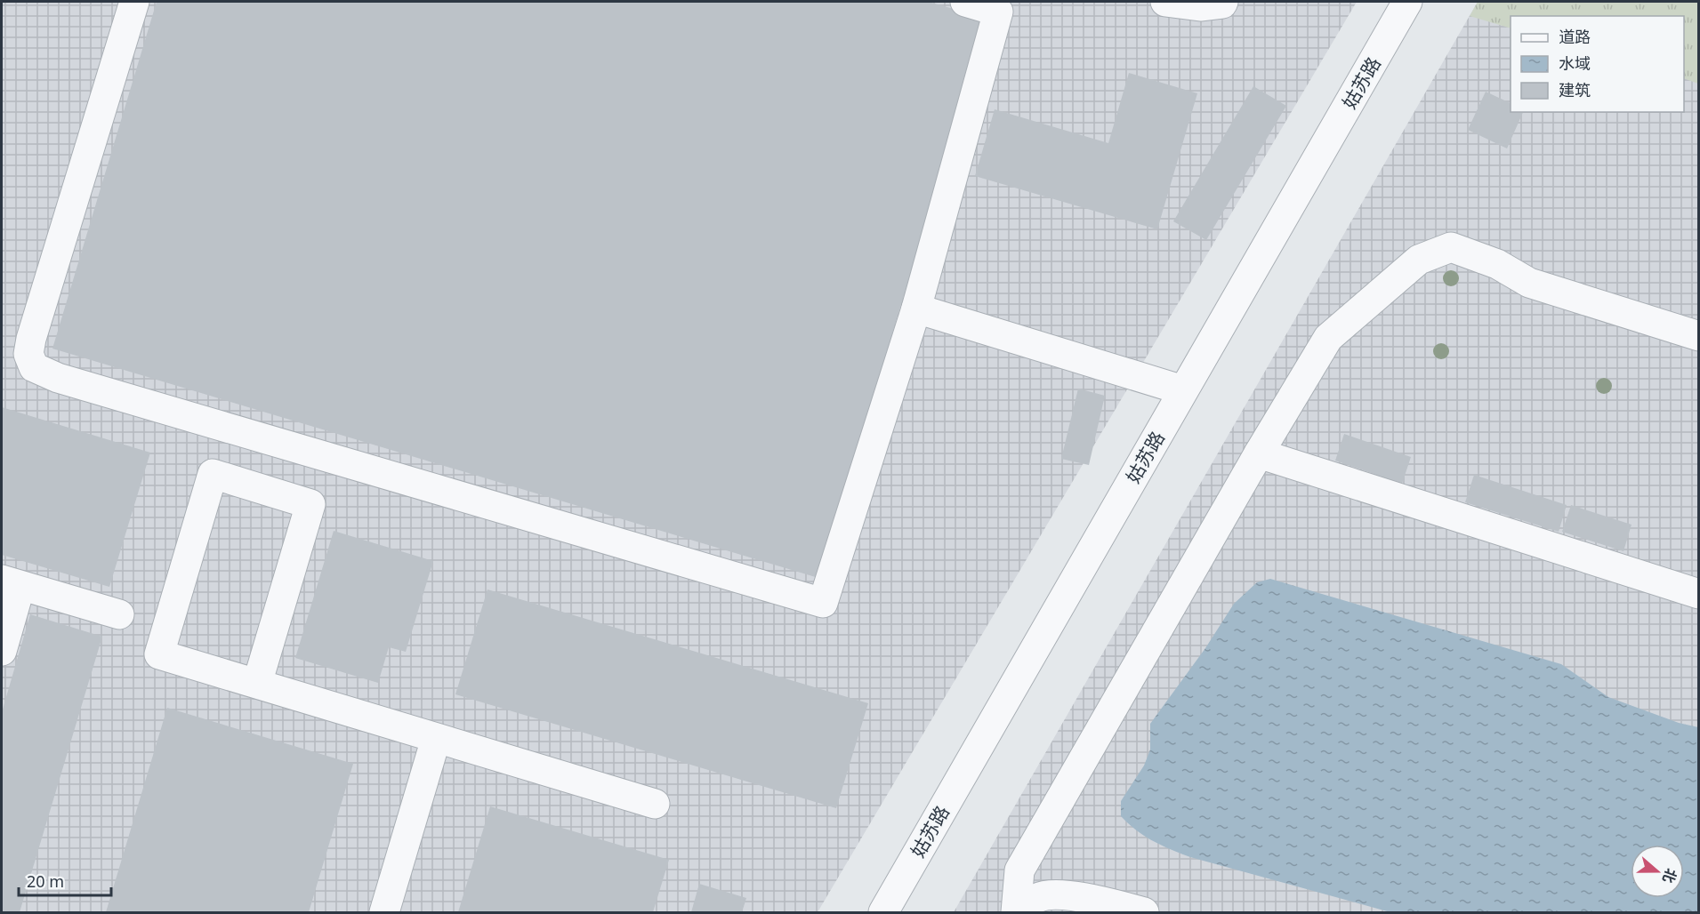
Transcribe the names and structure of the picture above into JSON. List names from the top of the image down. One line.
{"streets":{"street":["姑苏路"]},"legend":["道路","水域","建筑"],"scale_bar":"20 m","north":"right"}
